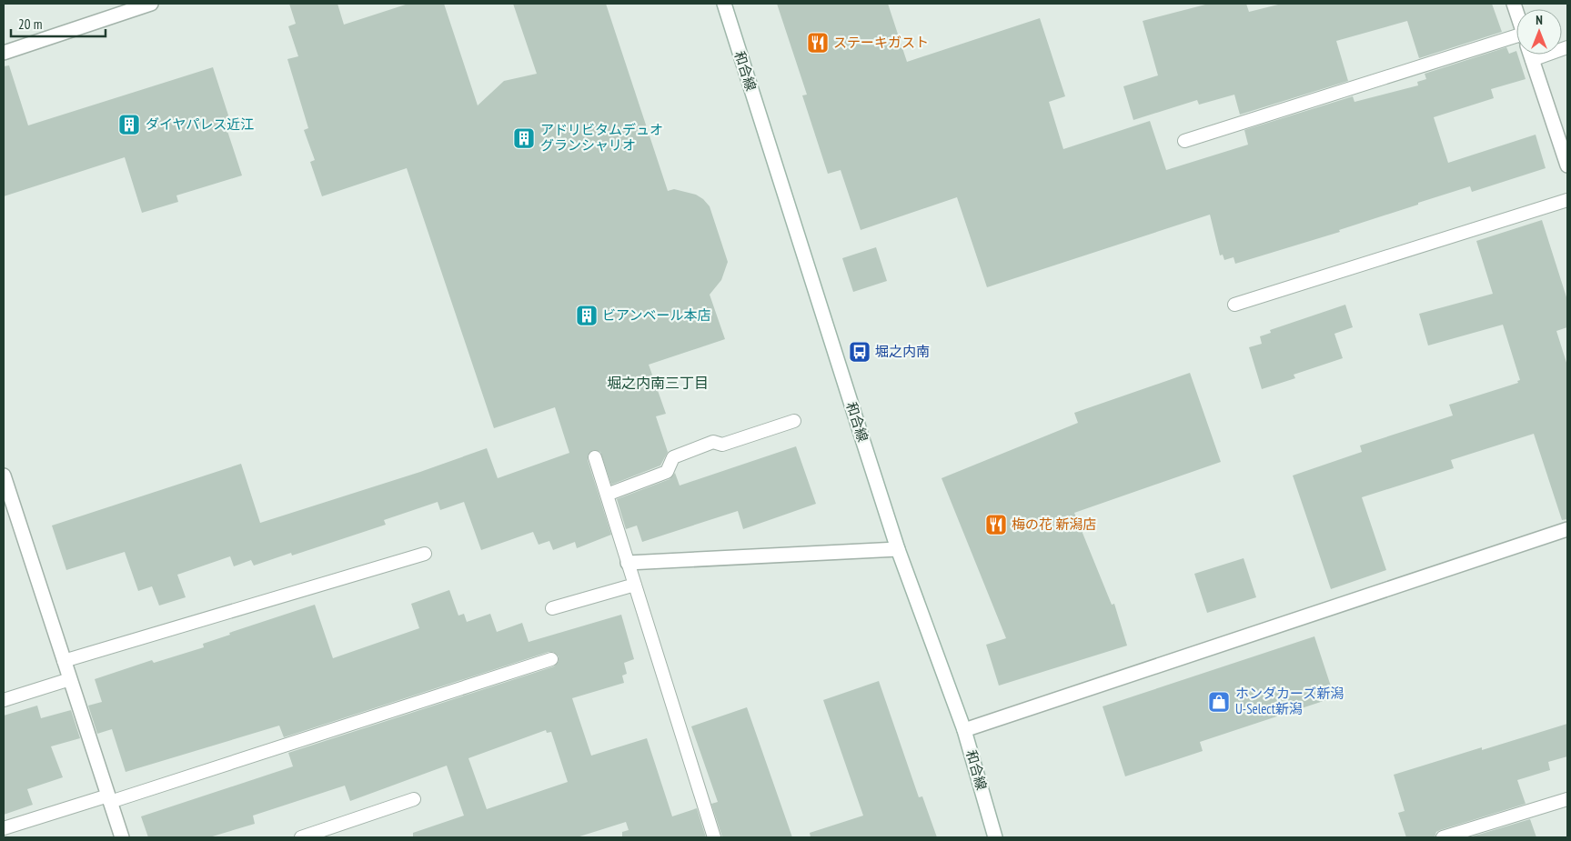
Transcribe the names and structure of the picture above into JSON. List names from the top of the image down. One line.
{"streets":{"street":["和合線"]},"districts":["堀之内南三丁目"],"places":{"restaurant":["ステーキガスト","梅の花 新潟店"],"building":["ダイヤパレス近江","アドリビタムデュオ グランシャリオ","ビアンベール本店"],"bus stop":["堀之内南"],"shop":["ホンダカーズ新潟 U-Select新潟"]},"scale_bar":"20 m","north":"top"}
